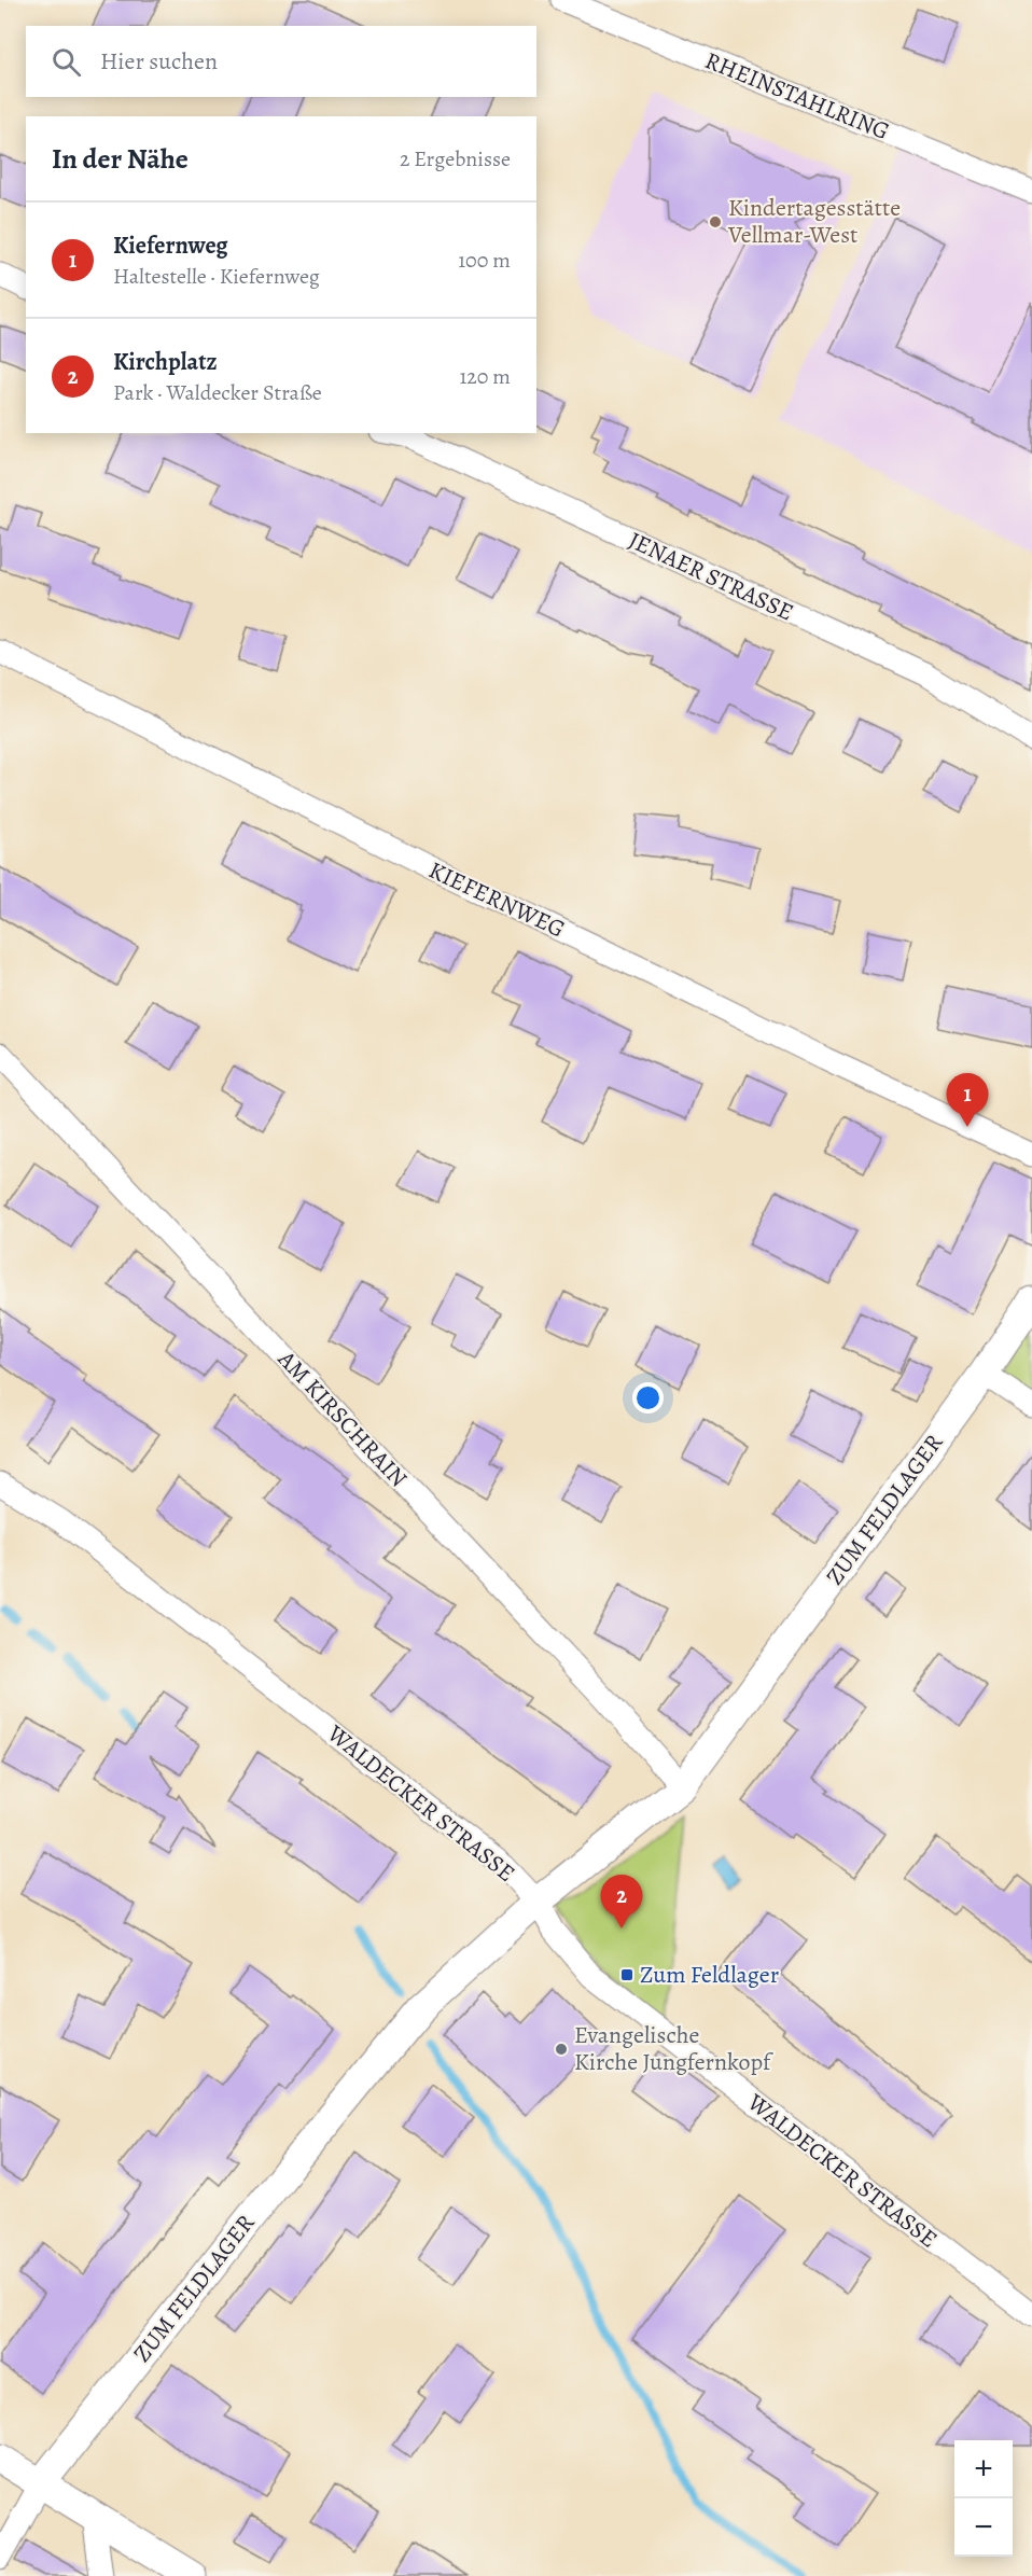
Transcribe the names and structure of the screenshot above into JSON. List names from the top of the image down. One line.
{"streets":{"street":["RHEINSTAHLRING","JENAER STRASSE","KIEFERNWEG","AM KIRSCHRAIN","ZUM FELDLAGER","WALDECKER STRASSE"]},"crossings":[["AM KIRSCHRAIN","ZUM FELDLAGER"],["ZUM FELDLAGER","WALDECKER STRASSE"]],"places":{"other":["Kindertagesstätte Vellmar-West","Evangelische Kirche Jungfernkopf"],"transit":["Zum Feldlager"]},"page":{"search":"Hier suchen","heading":["In der Nähe","2 Ergebnisse"],"list":[{"mark":"1","name":"Kiefernweg","note":"Haltestelle · Kiefernweg","value":"100 m"},{"mark":"2","name":"Kirchplatz","note":"Park · Waldecker Straße","value":"120 m"}],"pins":["1","2"],"map_buttons":["+","−"]}}
